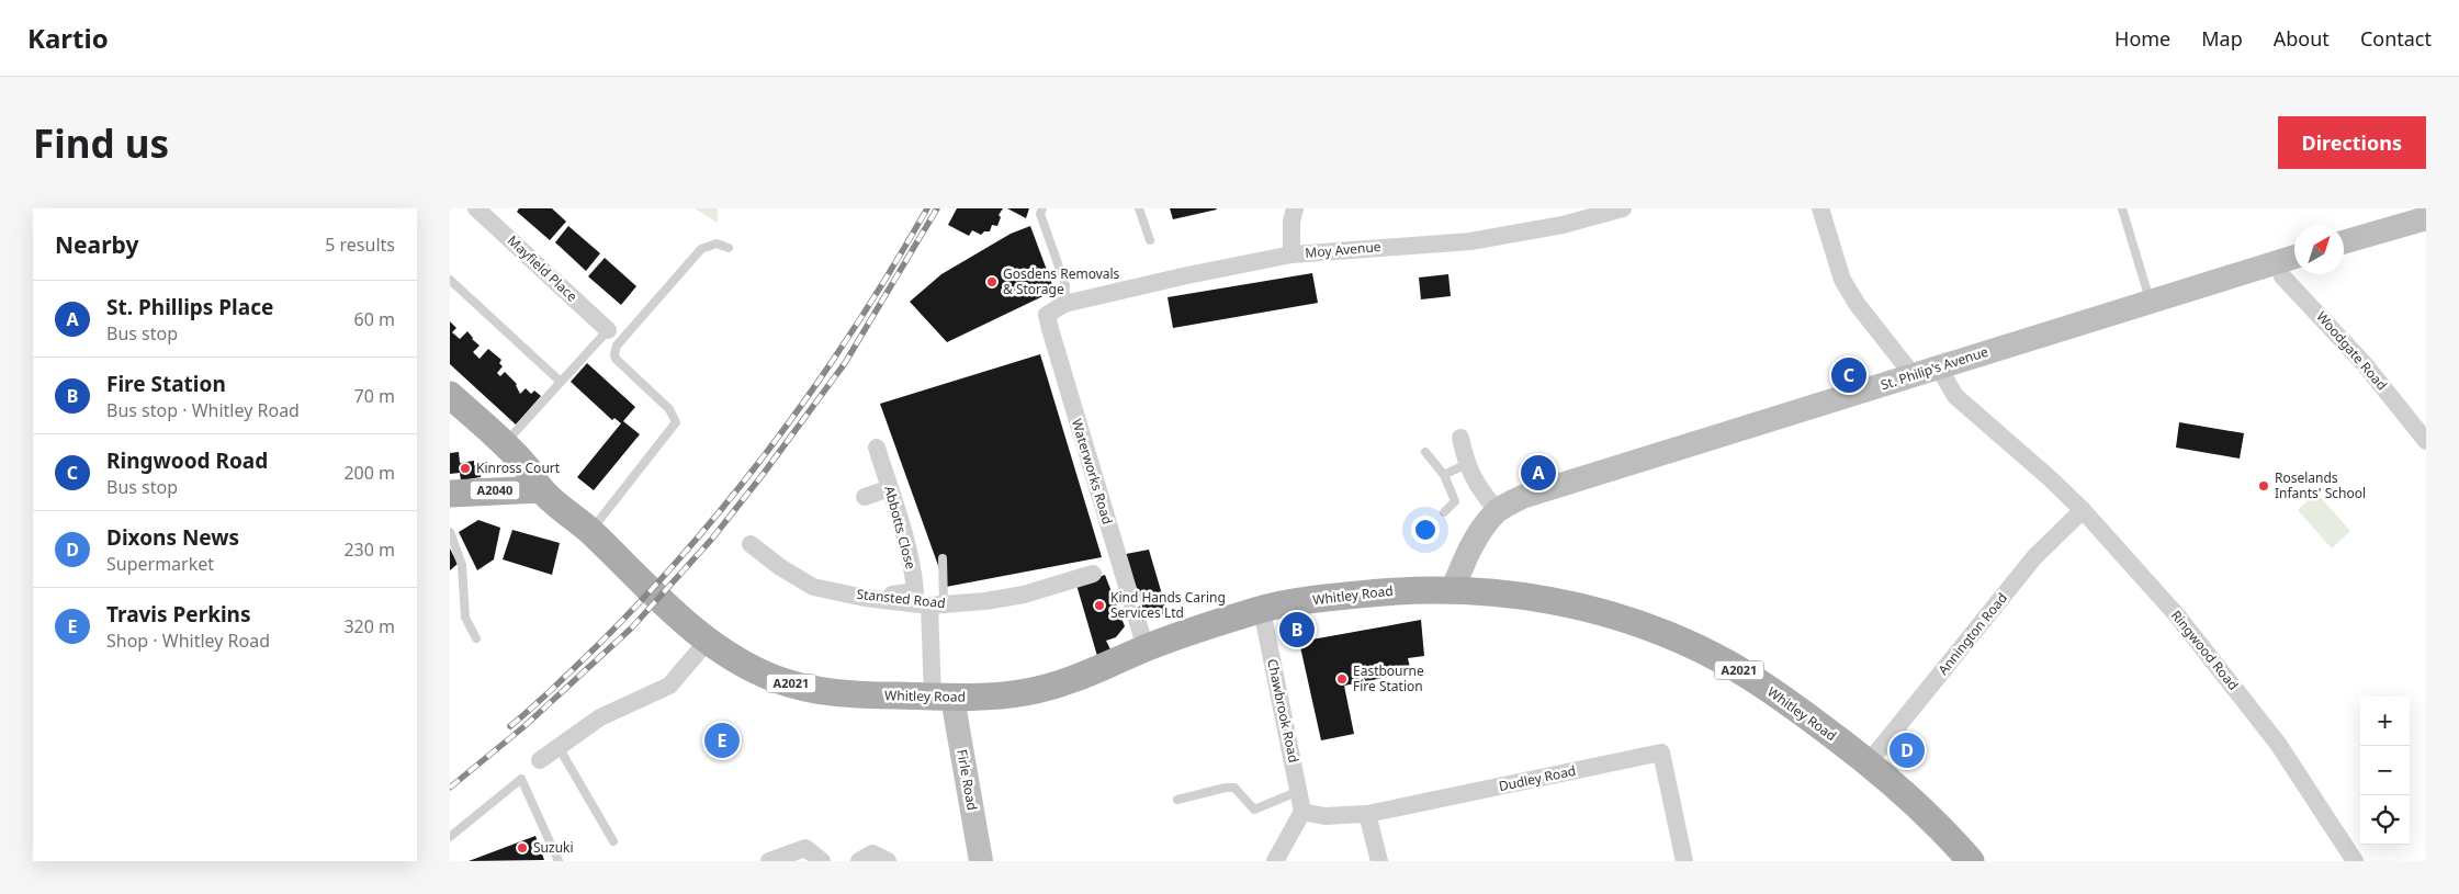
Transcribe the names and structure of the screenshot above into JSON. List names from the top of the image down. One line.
{"streets":{"main road":["A2040","Whitley Road","A2021"],"street":["Moy Avenue","Mayfield Place","Woodgate Road","St. Philip's Avenue","Waterworks Road","Abbotts Close","Stansted Road","Annington Road","Ringwood Road","Chawbrook Road","Dudley Road","Firle Road"]},"crossings":[["Moy Avenue","Waterworks Road"],["Woodgate Road","St. Philip's Avenue"],["St. Philip's Avenue","Whitley Road"],["St. Philip's Avenue","Ringwood Road"],["Waterworks Road","Whitley Road"],["A2040","Whitley Road"],["A2040","A2021"],["Abbotts Close","Stansted Road"],["Whitley Road","Annington Road"],["Whitley Road","A2021"],["Whitley Road","Chawbrook Road"],["Whitley Road","Firle Road"],["Annington Road","Ringwood Road"],["Chawbrook Road","Dudley Road"]],"places":["Gosdens Removals & Storage","Kinross Court","Roselands Infants' School","Kind Hands Caring Services Ltd","Eastbourne Fire Station","Suzuki"],"north":"top right","page":{"header":"Kartio","nav":["Home","Map","About","Contact"],"buttons":"Directions","title":"Find us","heading":["Nearby","5 results"],"list":[{"mark":"A","name":"St. Phillips Place","note":"Bus stop","value":"60 m"},{"mark":"B","name":"Fire Station","note":"Bus stop · Whitley Road","value":"70 m"},{"mark":"C","name":"Ringwood Road","note":"Bus stop","value":"200 m"},{"mark":"D","name":"Dixons News","note":"Supermarket","value":"230 m"},{"mark":"E","name":"Travis Perkins","note":"Shop · Whitley Road","value":"320 m"}],"pins":["C","A","B","E","D"],"map_buttons":["+","−"]}}
